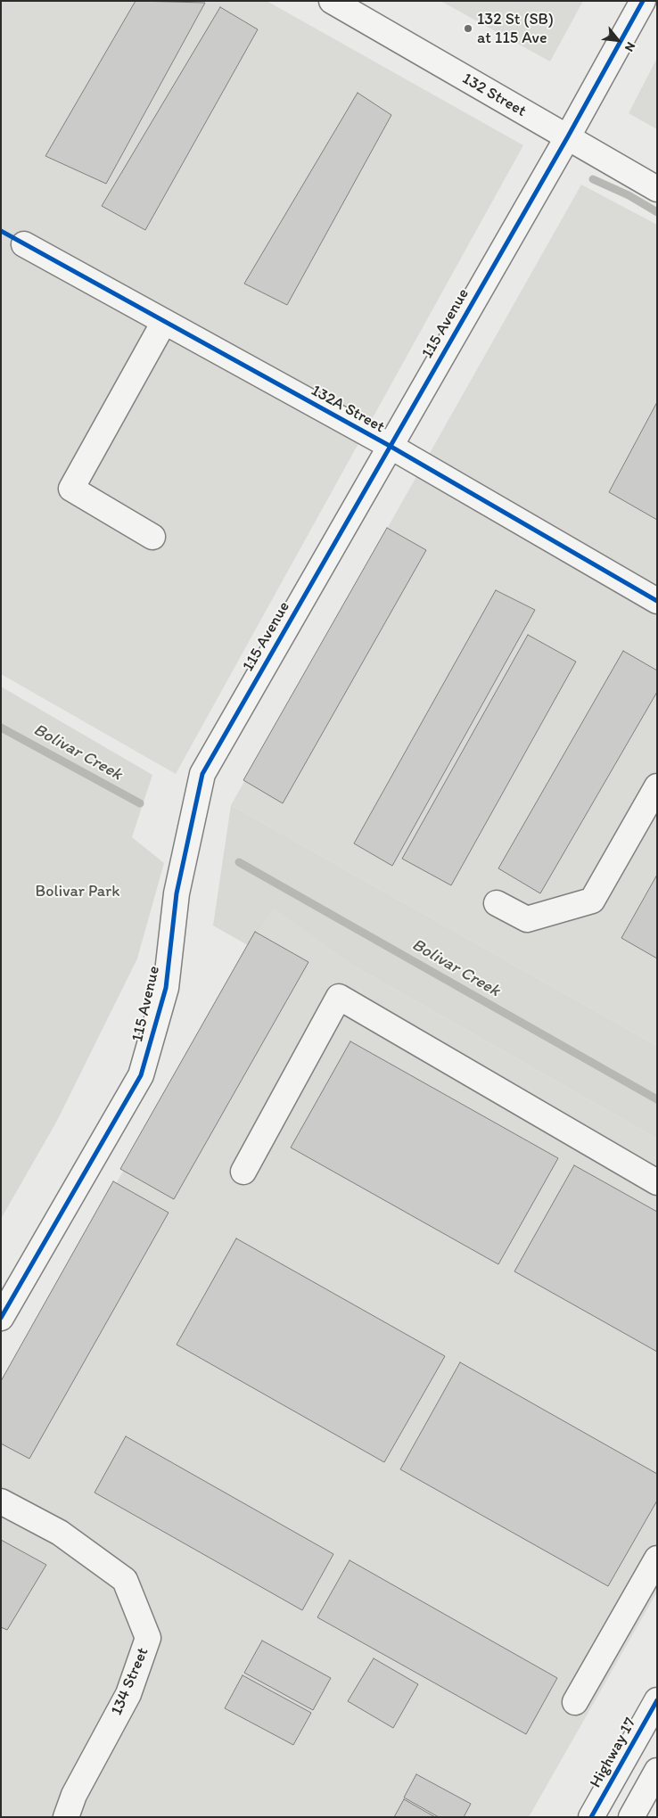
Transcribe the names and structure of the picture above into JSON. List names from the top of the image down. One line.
{"streets":{"main road":["132 Street","115 Avenue","132A Street","134 Street","Highway 17"]},"crossings":[["132 Street","115 Avenue"],["115 Avenue","132A Street"]],"water":["Bolivar Creek"],"parks":["Bolivar Park"],"places":["132 St (SB) at 115 Ave"],"north":"bottom right"}
